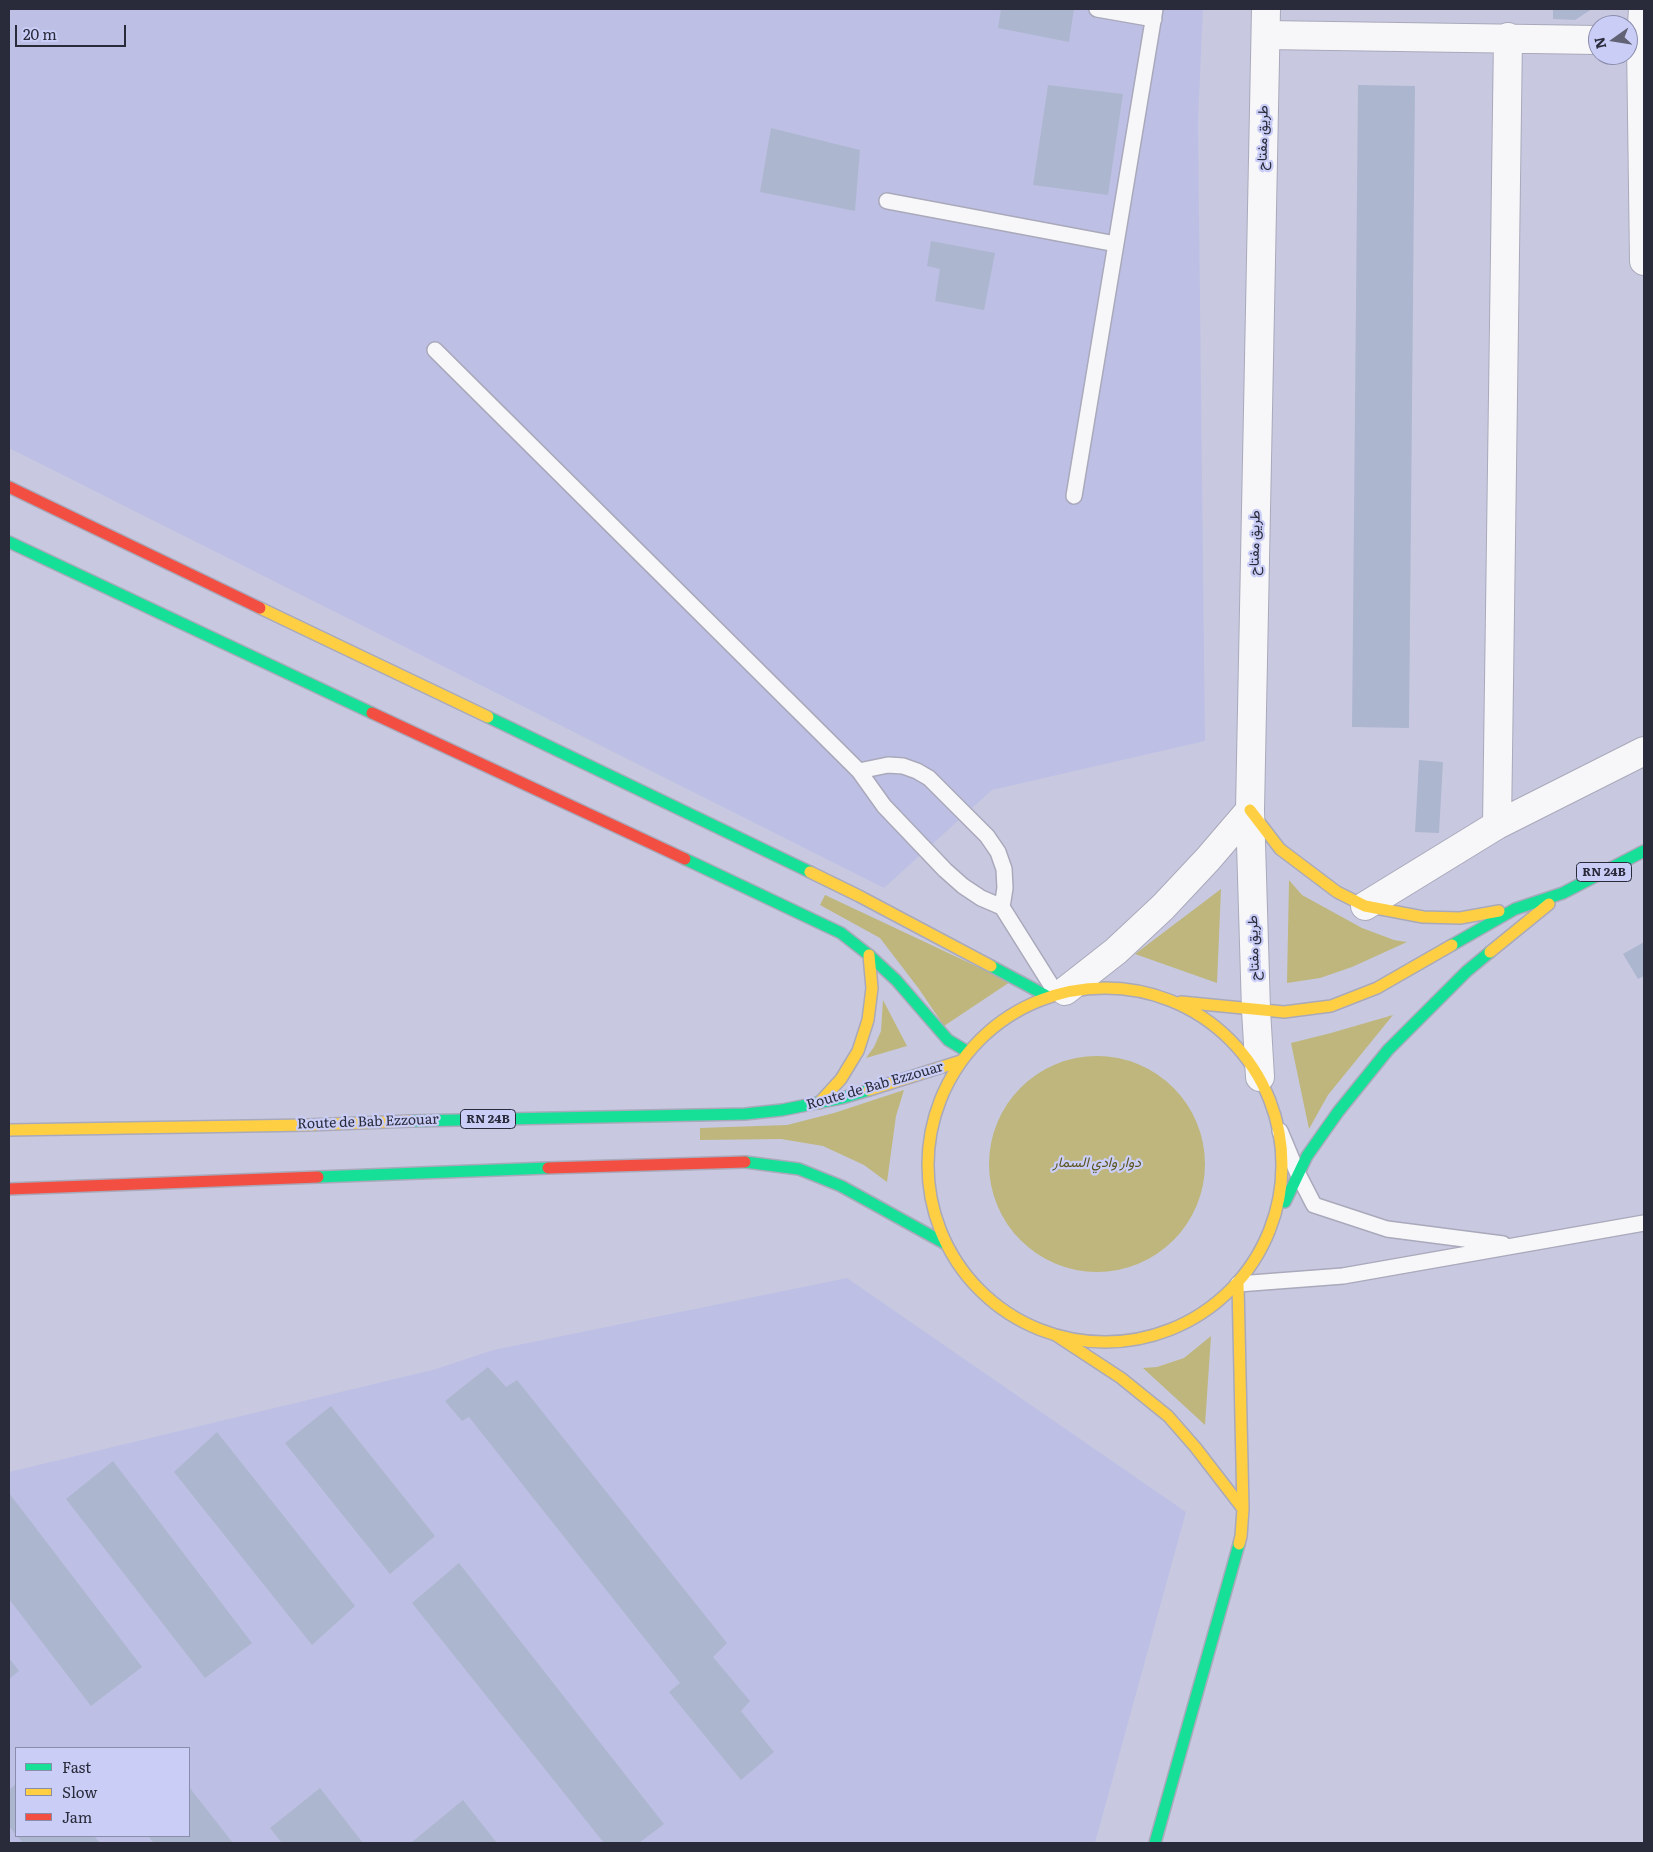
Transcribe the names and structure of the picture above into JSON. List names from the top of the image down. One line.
{"streets":{"main road":["RN 24B","Route de Bab Ezzouar"],"street":["طريق مفتاح"]},"parks":["دوار وادي السمار"],"legend":["Fast","Slow","Jam"],"scale_bar":"20 m","north":"left"}
